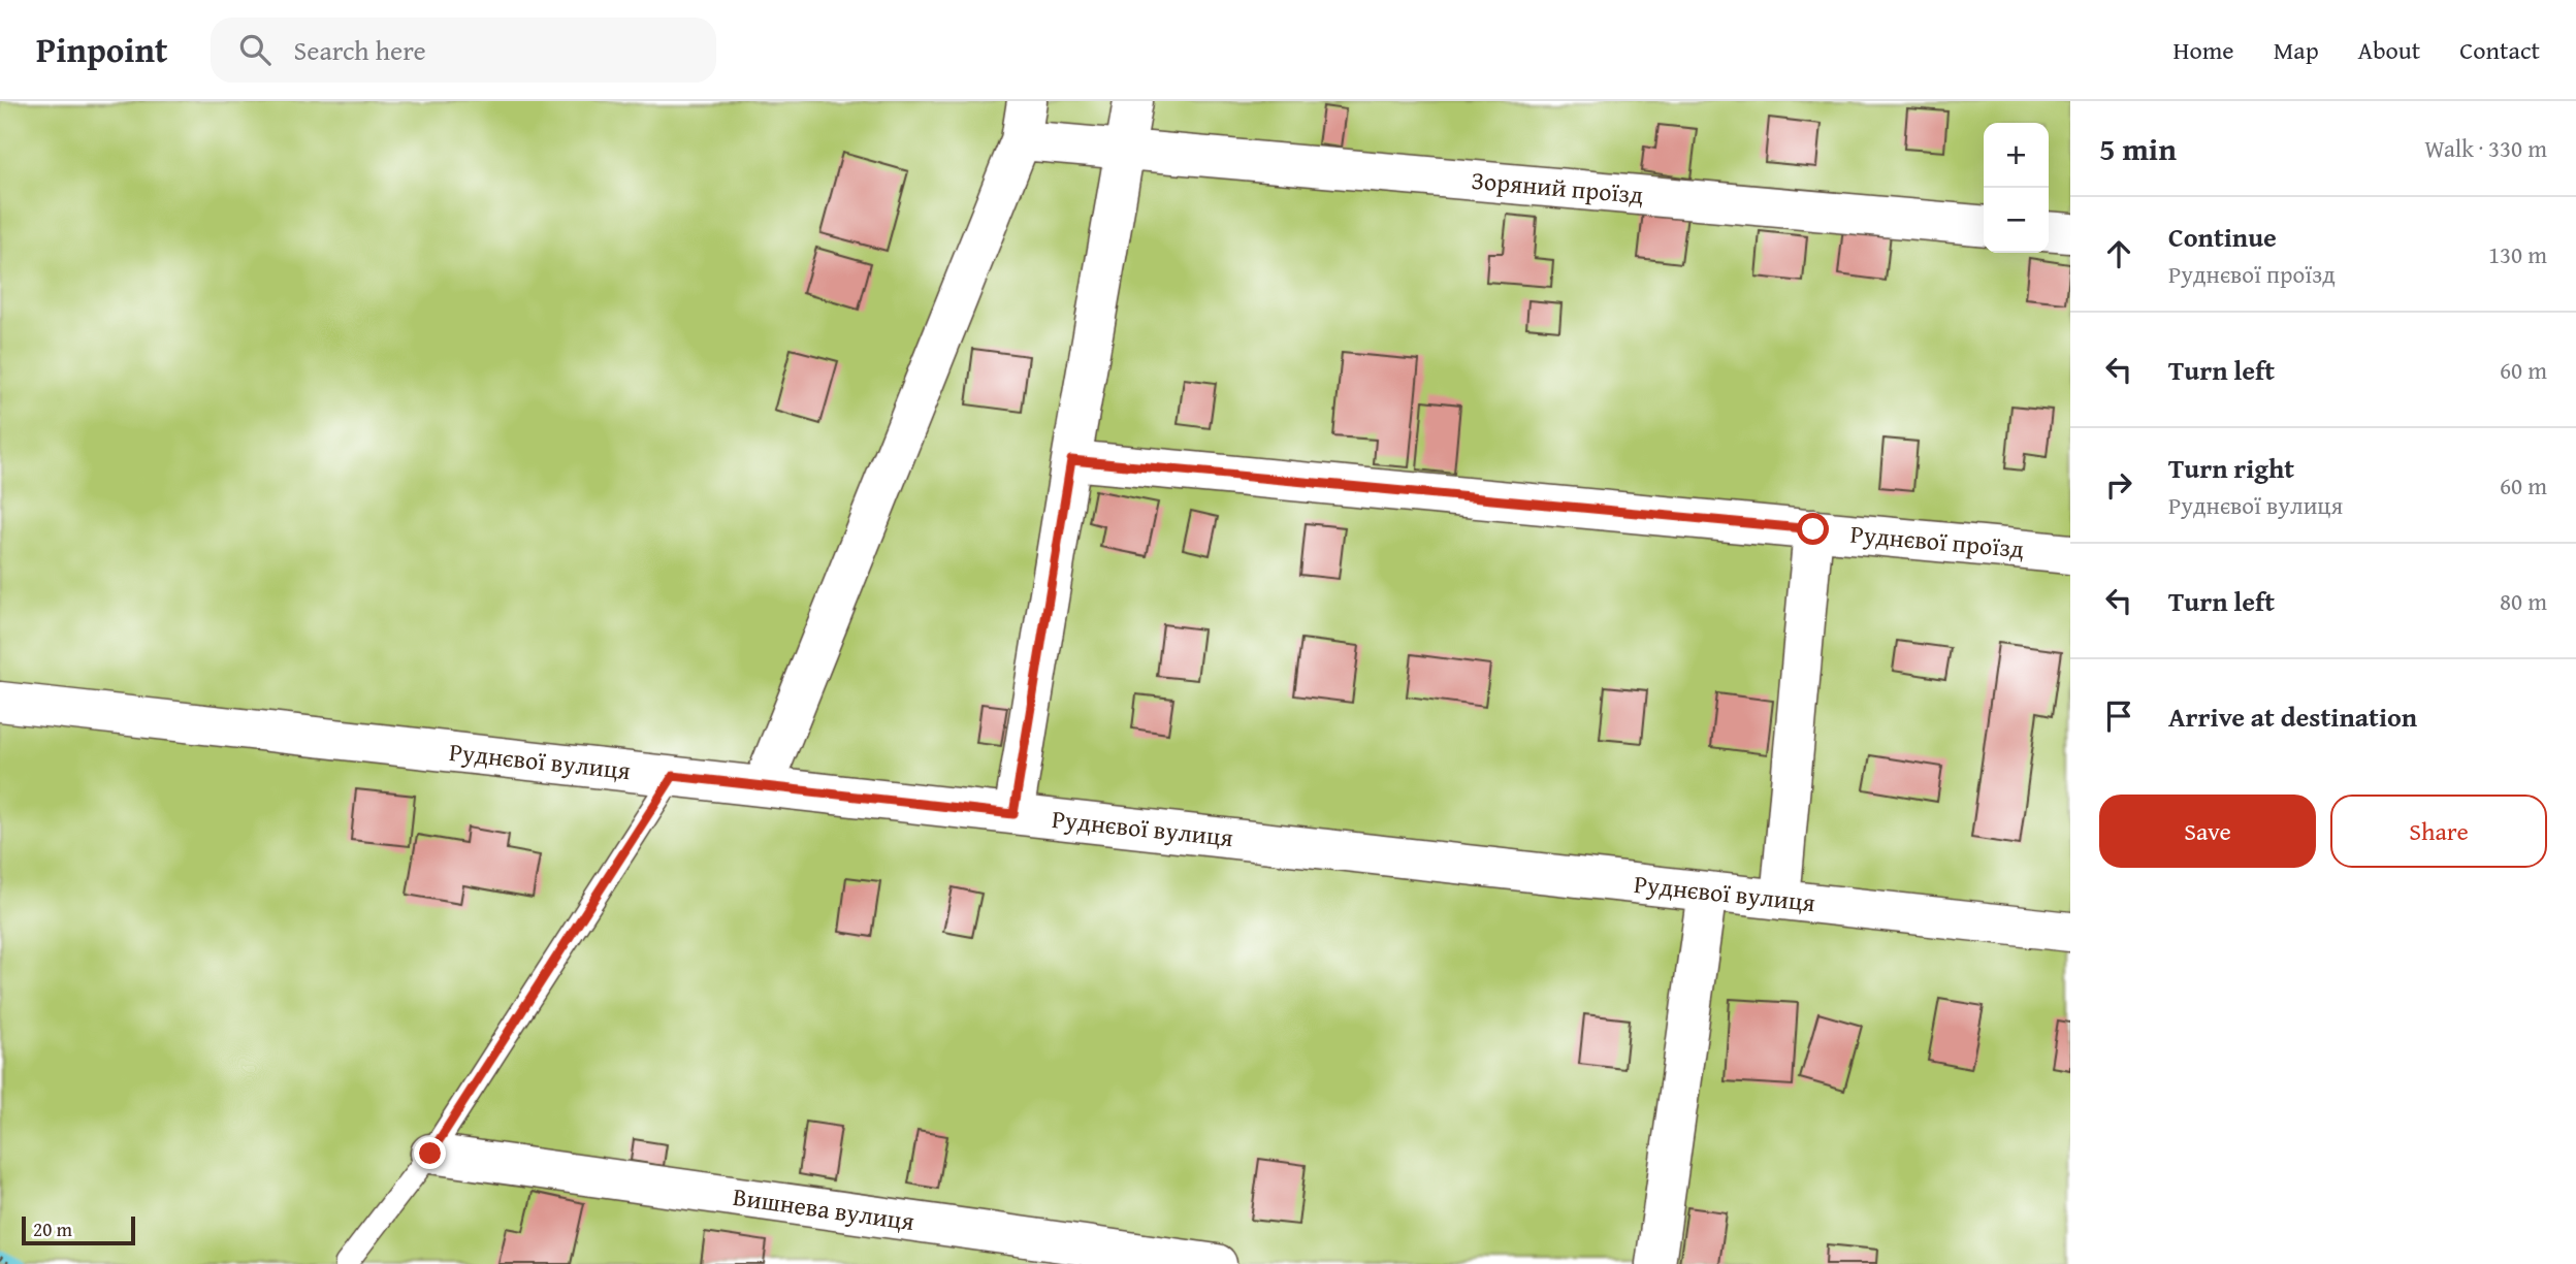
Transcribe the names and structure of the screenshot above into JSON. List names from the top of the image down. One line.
{"streets":{"street":["Зоряний проїзд","Руднєвої проїзд","Руднєвої вулиця","Вишнева вулиця"]},"scale_bar":"20 m","page":{"header":"Pinpoint","search":"Search here","nav":["Home","Map","About","Contact"],"heading":["5 min","Walk · 330 m"],"map_buttons":["+","−"],"list":[["Continue","Руднєвої проїзд","130 m"],["Turn left","60 m"],["Turn right","Руднєвої вулиця","60 m"],["Turn left","80 m"],"Arrive at destination"],"buttons":["Save","Share"],"scale":"20 m"}}
